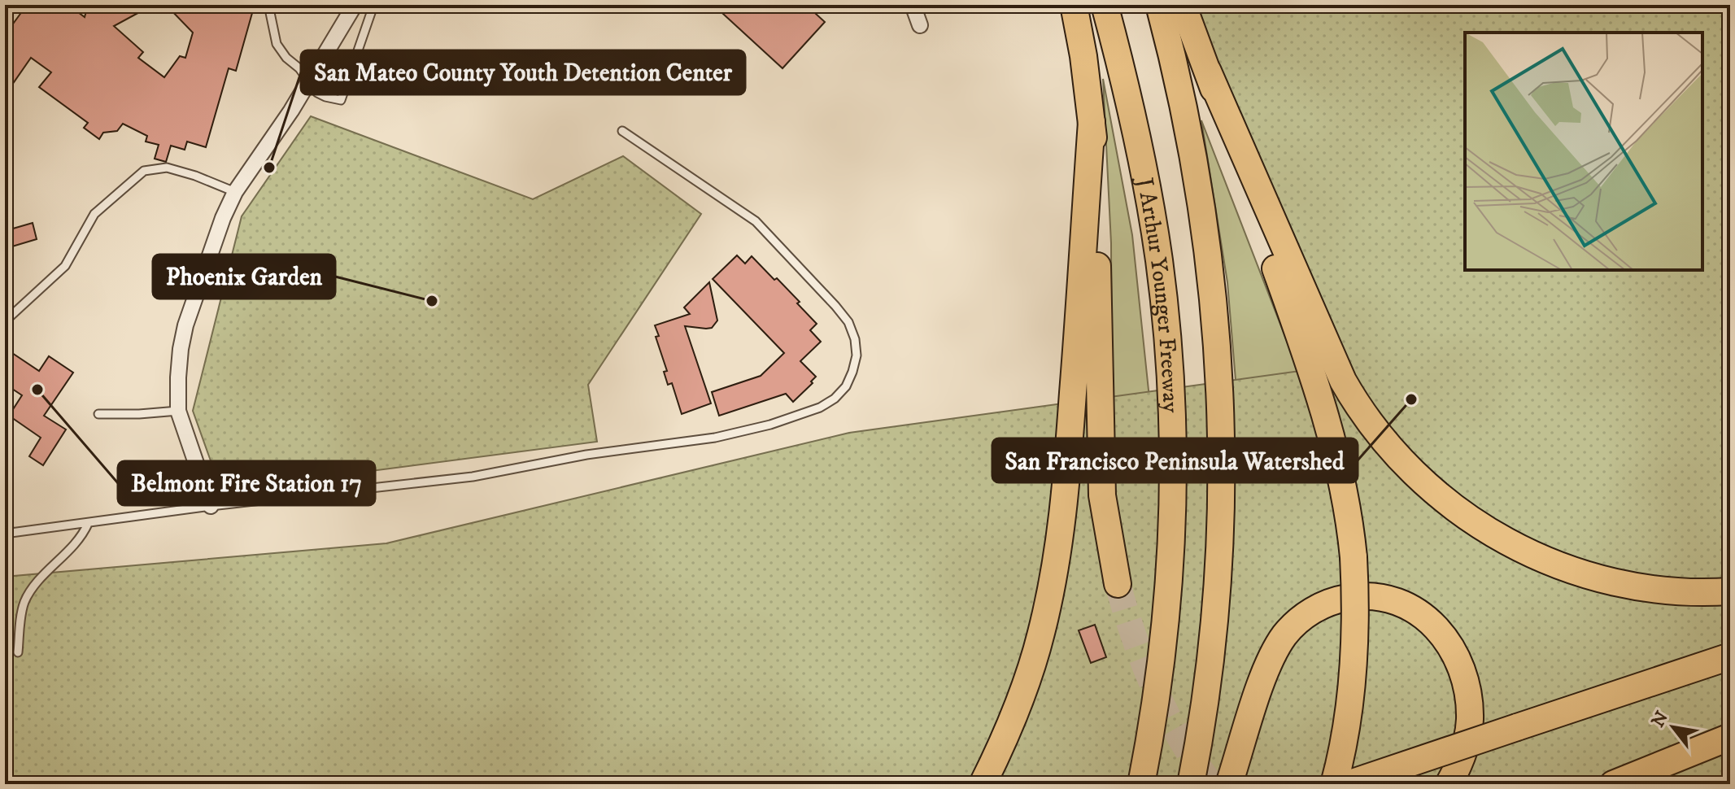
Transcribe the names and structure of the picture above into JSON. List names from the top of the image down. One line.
{"streets":{"highway":["J Arthur Younger Freeway"]},"places":["San Mateo County Youth Detention Center","Phoenix Garden","Belmont Fire Station 17","San Francisco Peninsula Watershed"],"north":"top left"}
